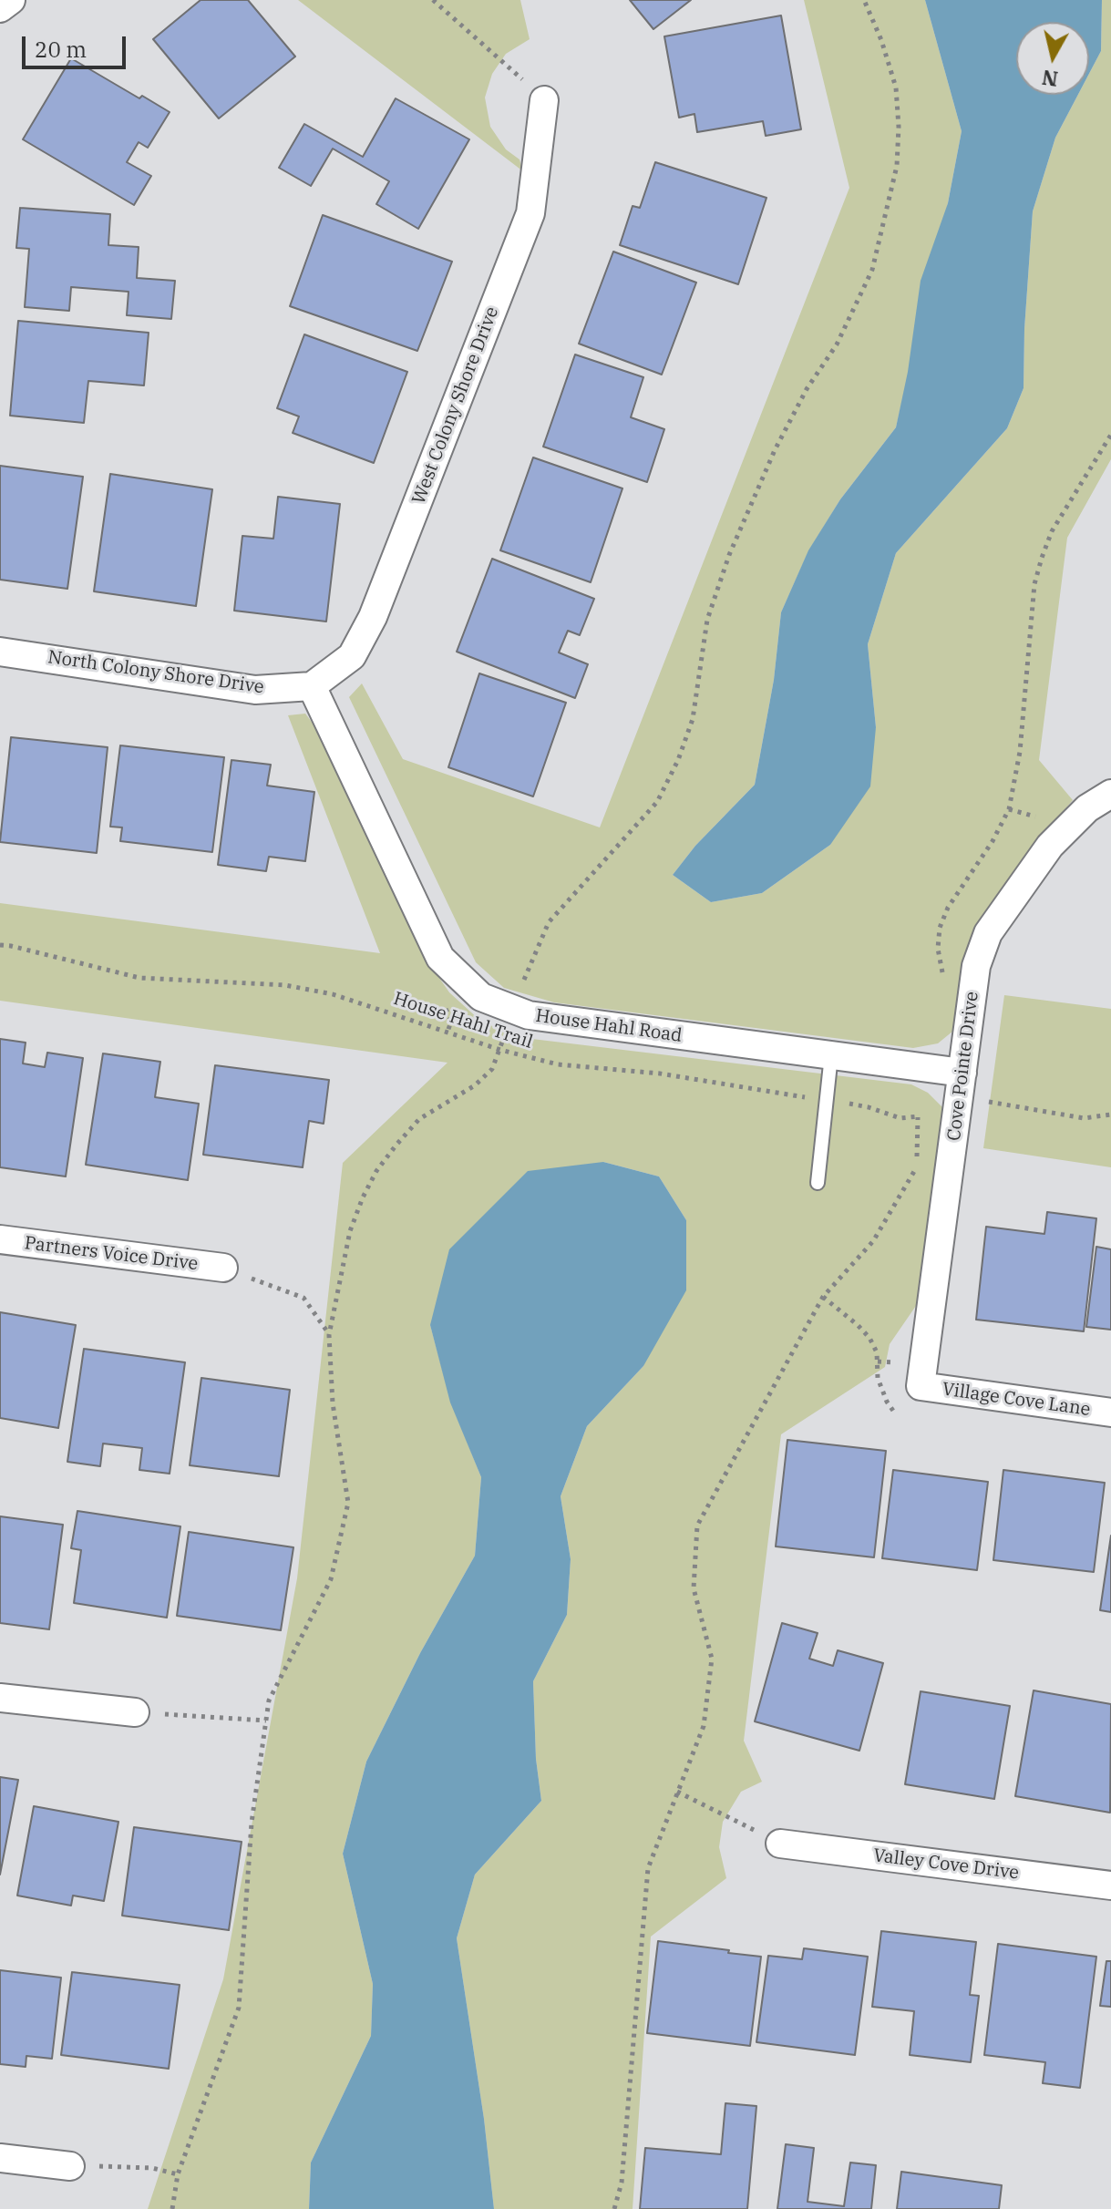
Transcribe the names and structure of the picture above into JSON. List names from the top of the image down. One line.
{"streets":{"street":["West Colony Shore Drive","North Colony Shore Drive","House Hahl Road","Cove Pointe Drive","Partners Voice Drive","Village Cove Lane","Valley Cove Drive"],"path":["House Hahl Trail"]},"crossings":[["West Colony Shore Drive","North Colony Shore Drive"],["West Colony Shore Drive","House Hahl Road"],["North Colony Shore Drive","House Hahl Road"],["House Hahl Road","Cove Pointe Drive"],["Cove Pointe Drive","Village Cove Lane"]],"scale_bar":"20 m","north":"bottom"}
